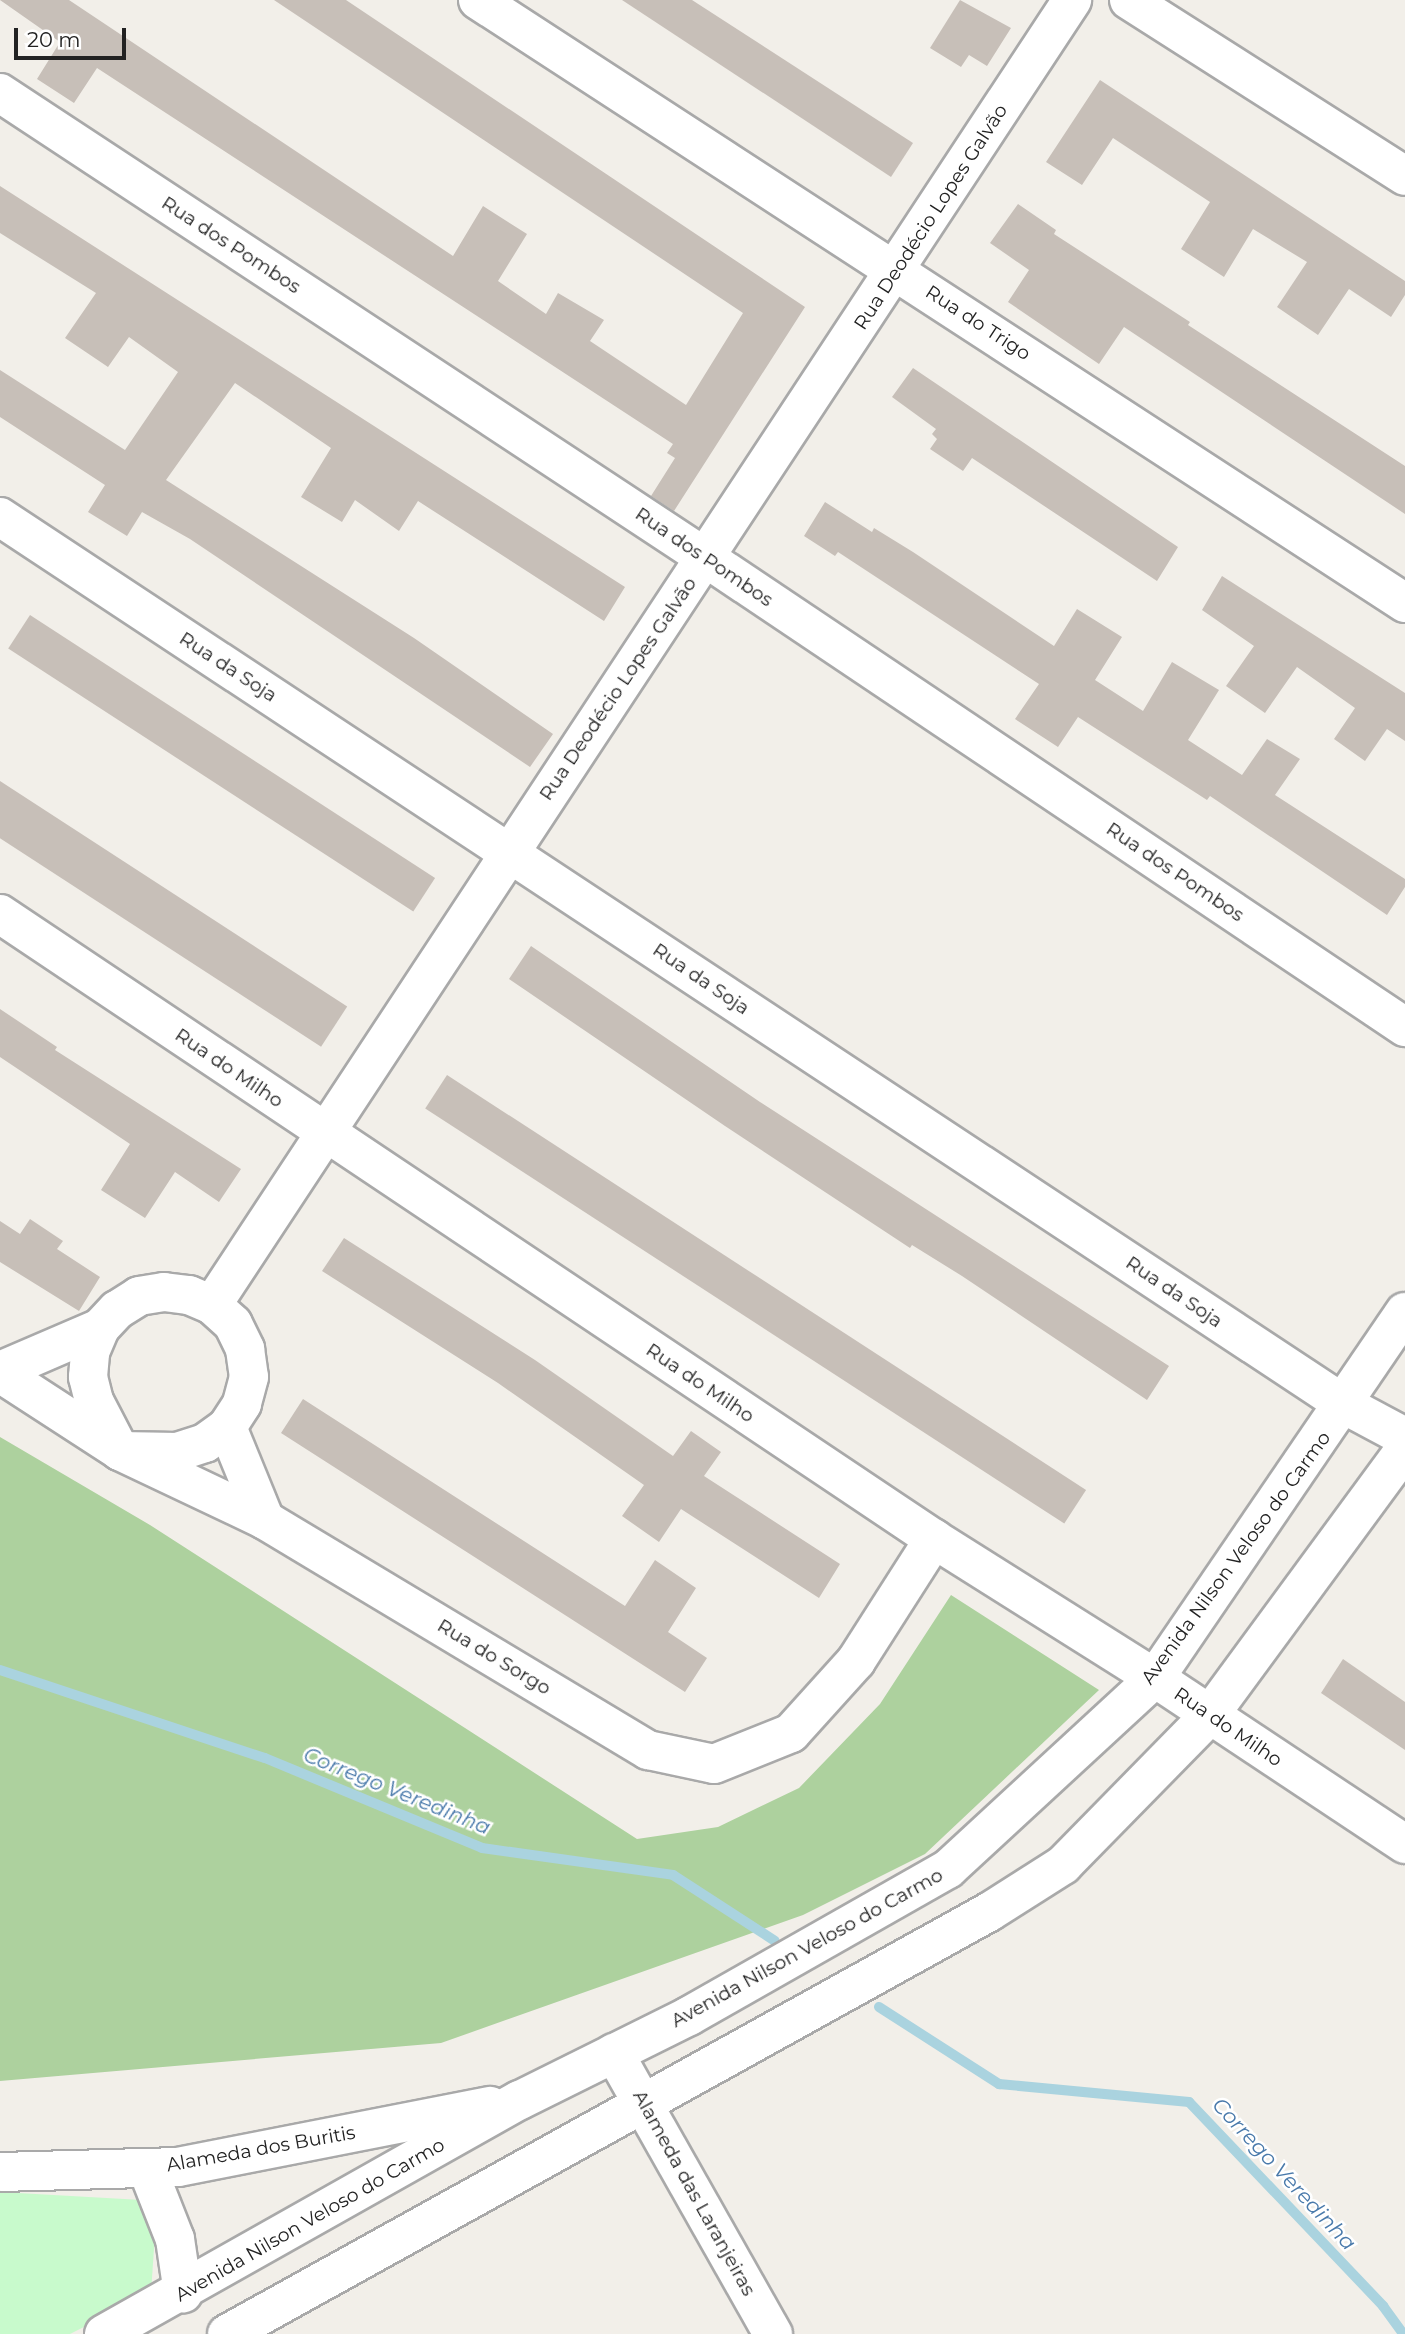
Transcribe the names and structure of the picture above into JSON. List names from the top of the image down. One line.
{"streets":{"street":["Rua Deodécio Lopes Galvão","Rua dos Pombos","Rua do Trigo","Rua da Soja","Rua do Milho","Avenida Nilson Veloso do Carmo","Rua do Sorgo","Alameda dos Buritis","Alameda das Laranjeiras"]},"crossings":[["Rua Deodécio Lopes Galvão","Rua dos Pombos"],["Rua Deodécio Lopes Galvão","Rua do Trigo"],["Rua Deodécio Lopes Galvão","Rua da Soja"],["Rua Deodécio Lopes Galvão","Rua do Milho"],["Rua Deodécio Lopes Galvão","Rua do Sorgo"],["Rua da Soja","Avenida Nilson Veloso do Carmo"],["Rua do Milho","Avenida Nilson Veloso do Carmo"],["Rua do Milho","Rua do Sorgo"],["Avenida Nilson Veloso do Carmo","Alameda dos Buritis"],["Avenida Nilson Veloso do Carmo","Alameda das Laranjeiras"]],"water":["Corrego Veredinha"],"scale_bar":"20 m"}
